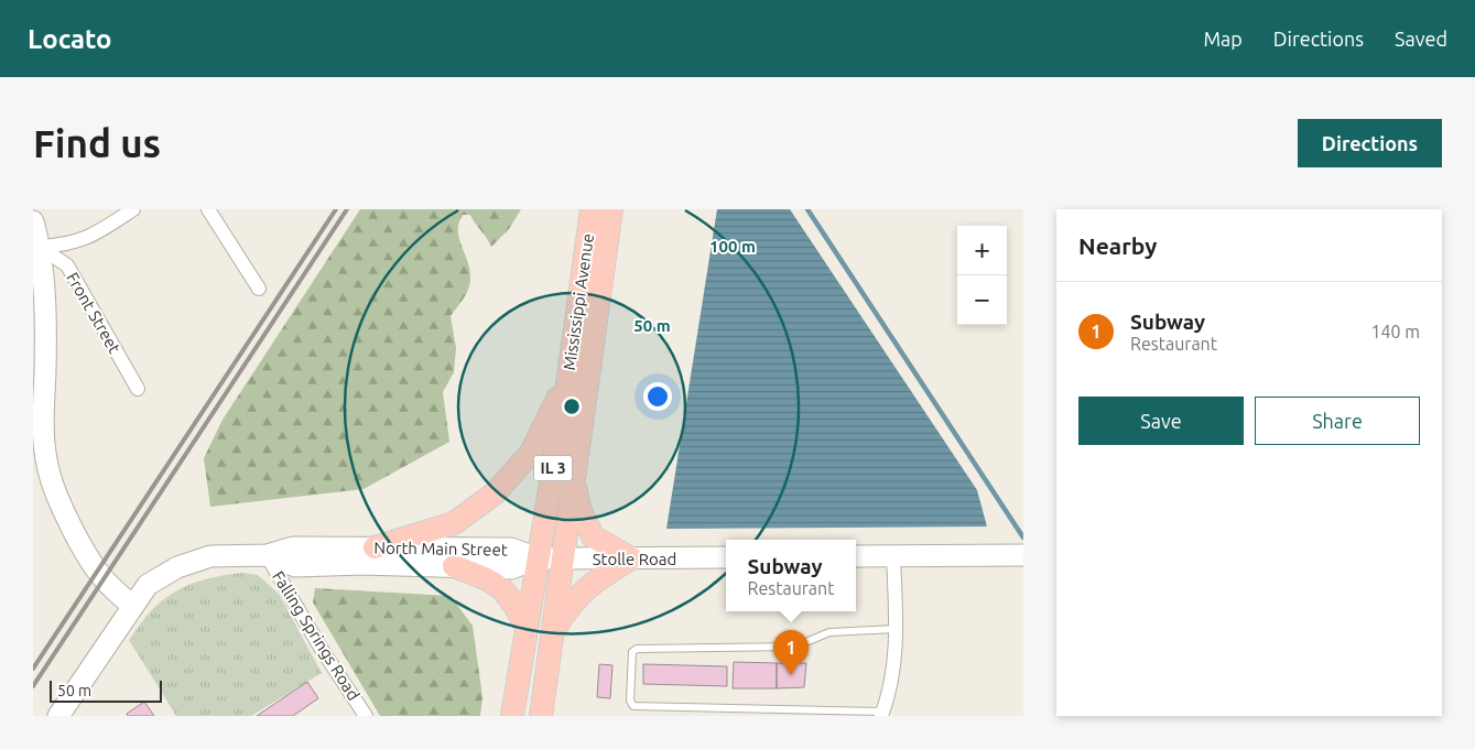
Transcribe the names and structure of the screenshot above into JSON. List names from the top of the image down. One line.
{"streets":{"main road":["Mississippi Avenue","IL 3","North Main Street","Stolle Road"],"street":["Front Street","Falling Springs Road"]},"crossings":[["Mississippi Avenue","IL 3"],["Mississippi Avenue","North Main Street"],["Mississippi Avenue","Stolle Road"],["IL 3","North Main Street"],["IL 3","Stolle Road"],["North Main Street","Stolle Road"],["North Main Street","Falling Springs Road"]],"scale_bar":"50 m","page":{"header":"Locato","nav":["Map","Directions","Saved"],"buttons":["Directions",["Save","Share"]],"title":"Find us","heading":"Nearby","map_buttons":["+","−"],"list":[{"mark":"1","name":"Subway","note":"Restaurant","value":"140 m"}],"popup":["Subway","Restaurant"],"pins":"1","scale":"50 m"},"rings":["100 m","50 m"]}
